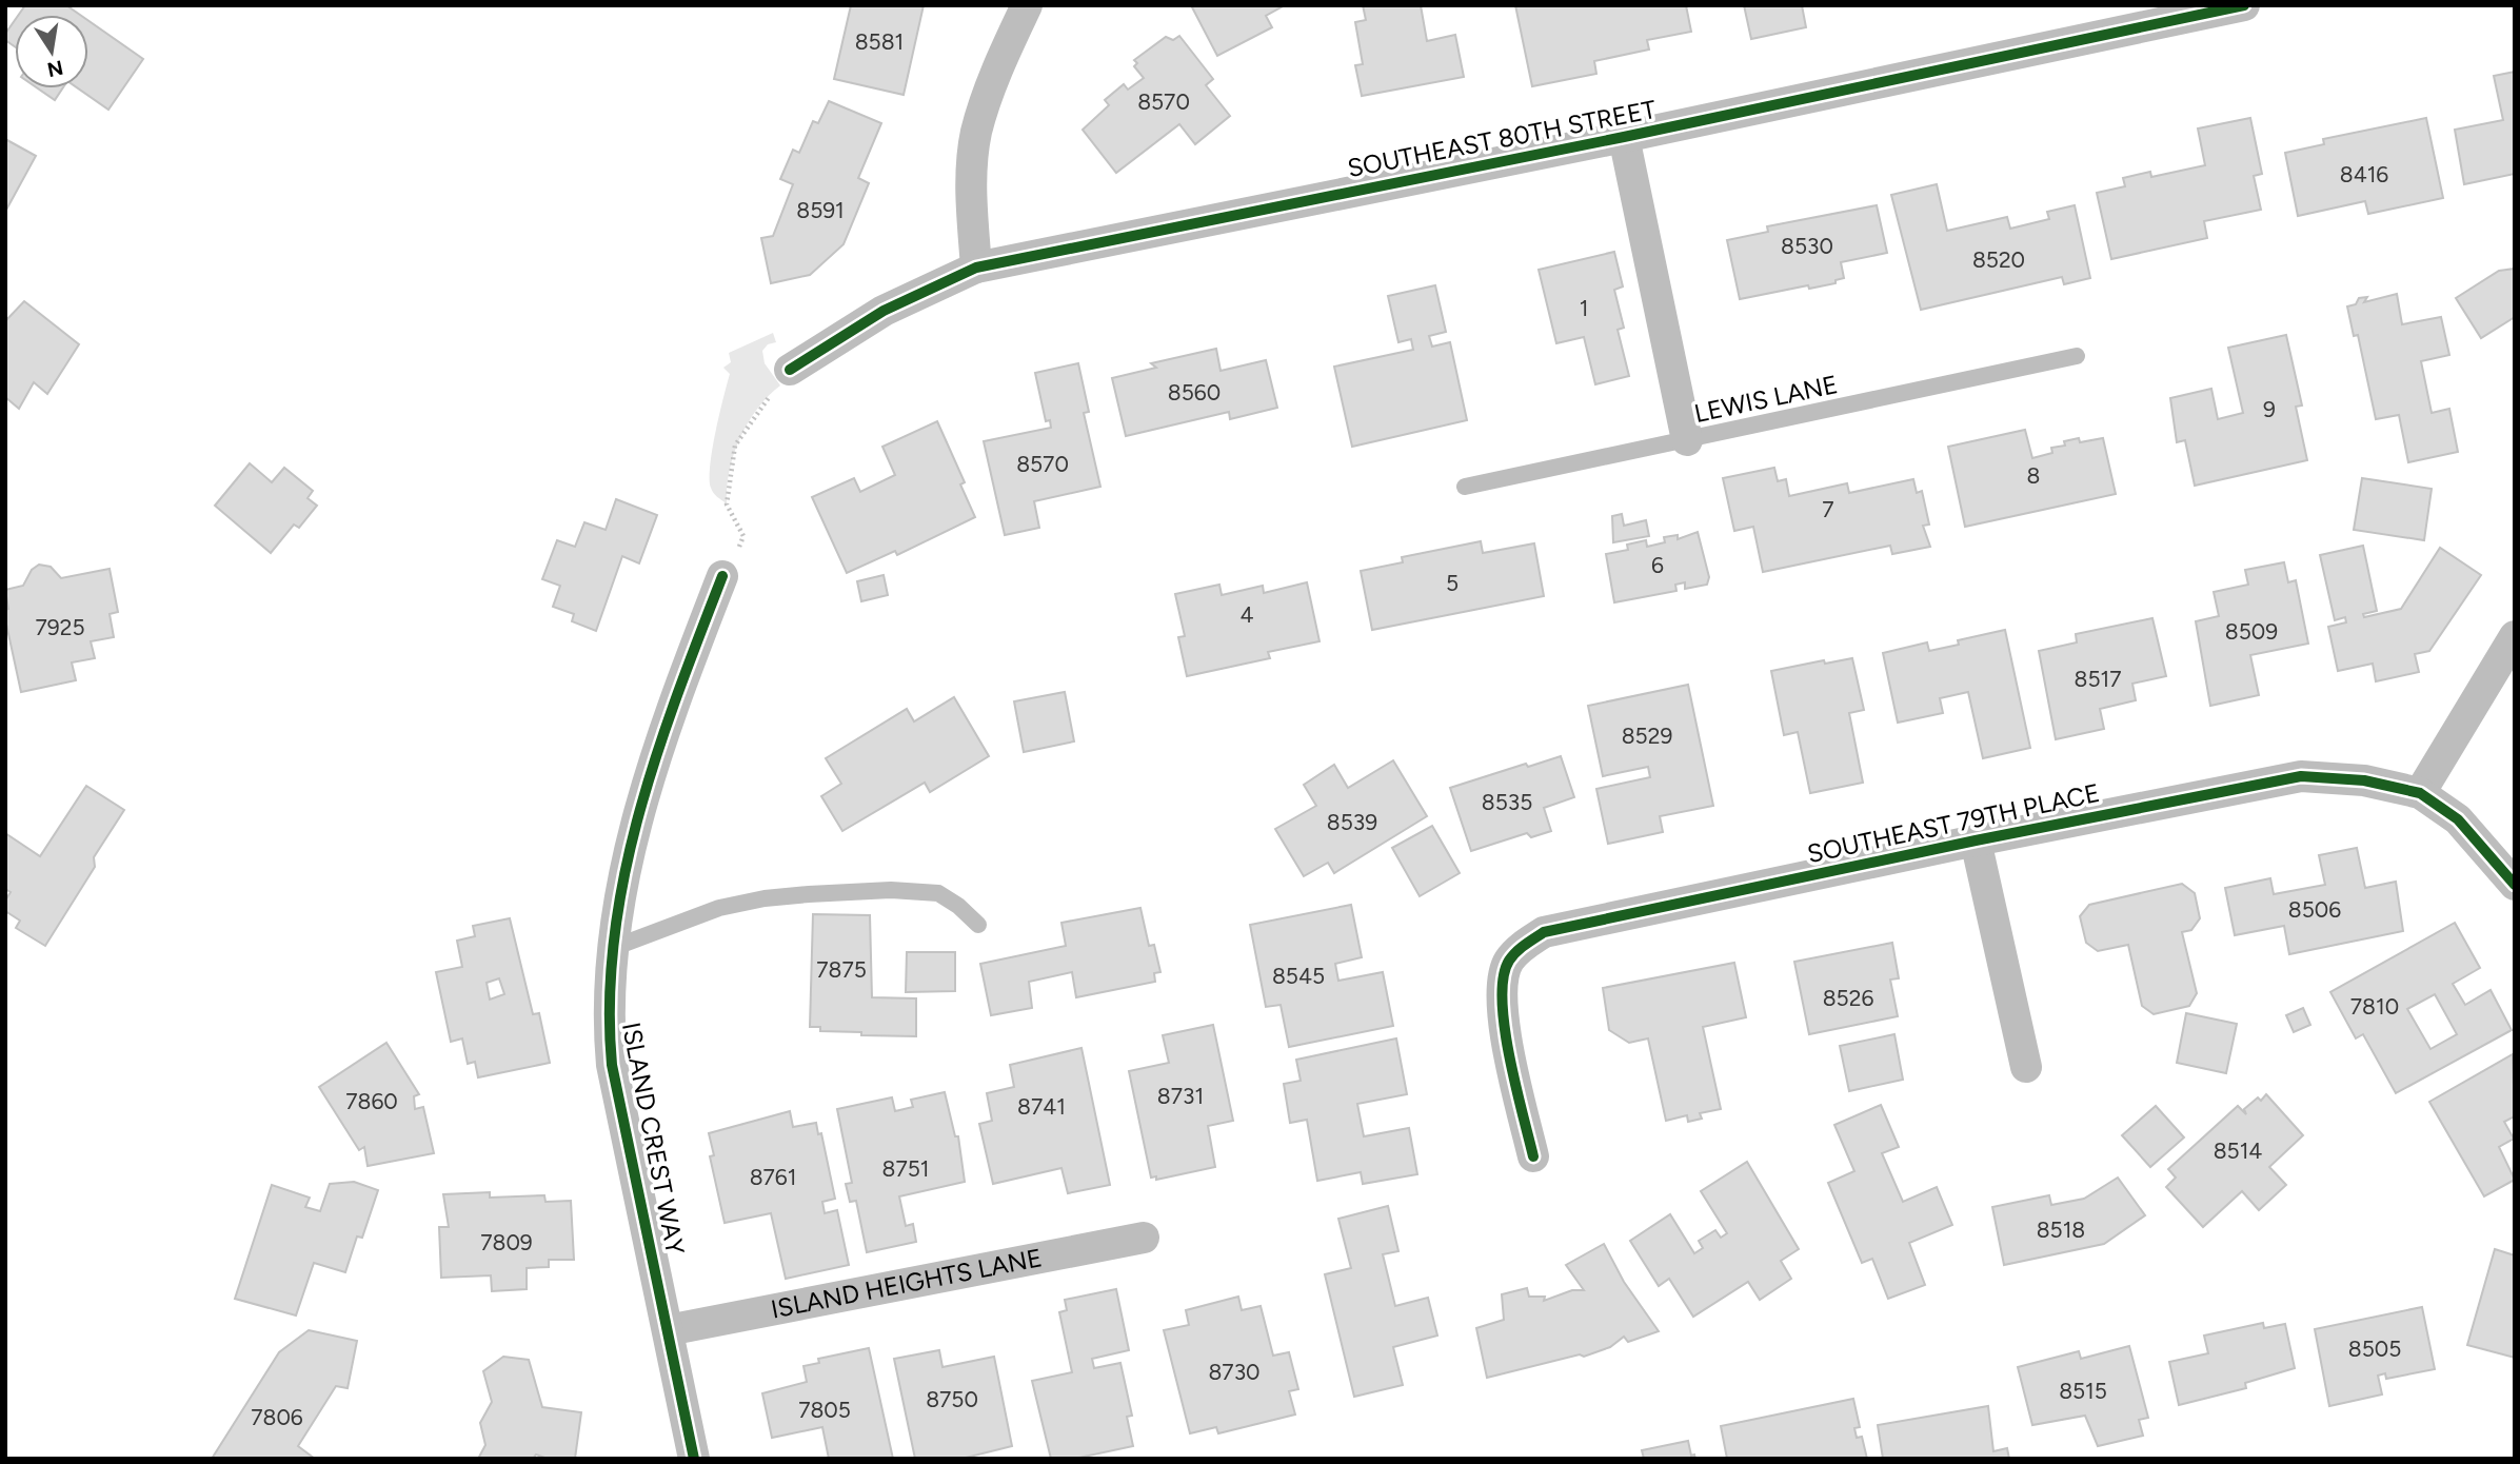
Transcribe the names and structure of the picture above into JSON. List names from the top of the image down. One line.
{"streets":{"street":["SOUTHEAST 80TH STREET","SOUTHEAST 79TH PLACE","ISLAND CREST WAY","ISLAND HEIGHTS LANE"],"lane":["LEWIS LANE"]},"crossings":[["ISLAND CREST WAY","ISLAND HEIGHTS LANE"]],"house_numbers":["8581","8570","8416","8591","8530","8520","1","8560","9","8570","8","7","6","5","4","7925","8509","8517","8529","8535","8539","8506","7875","8545","8526","7810","8731","7860","8741","8514","8751","8761","8518","7809","8505","8730","8515","8750","7805","7806"],"north":"bottom"}
